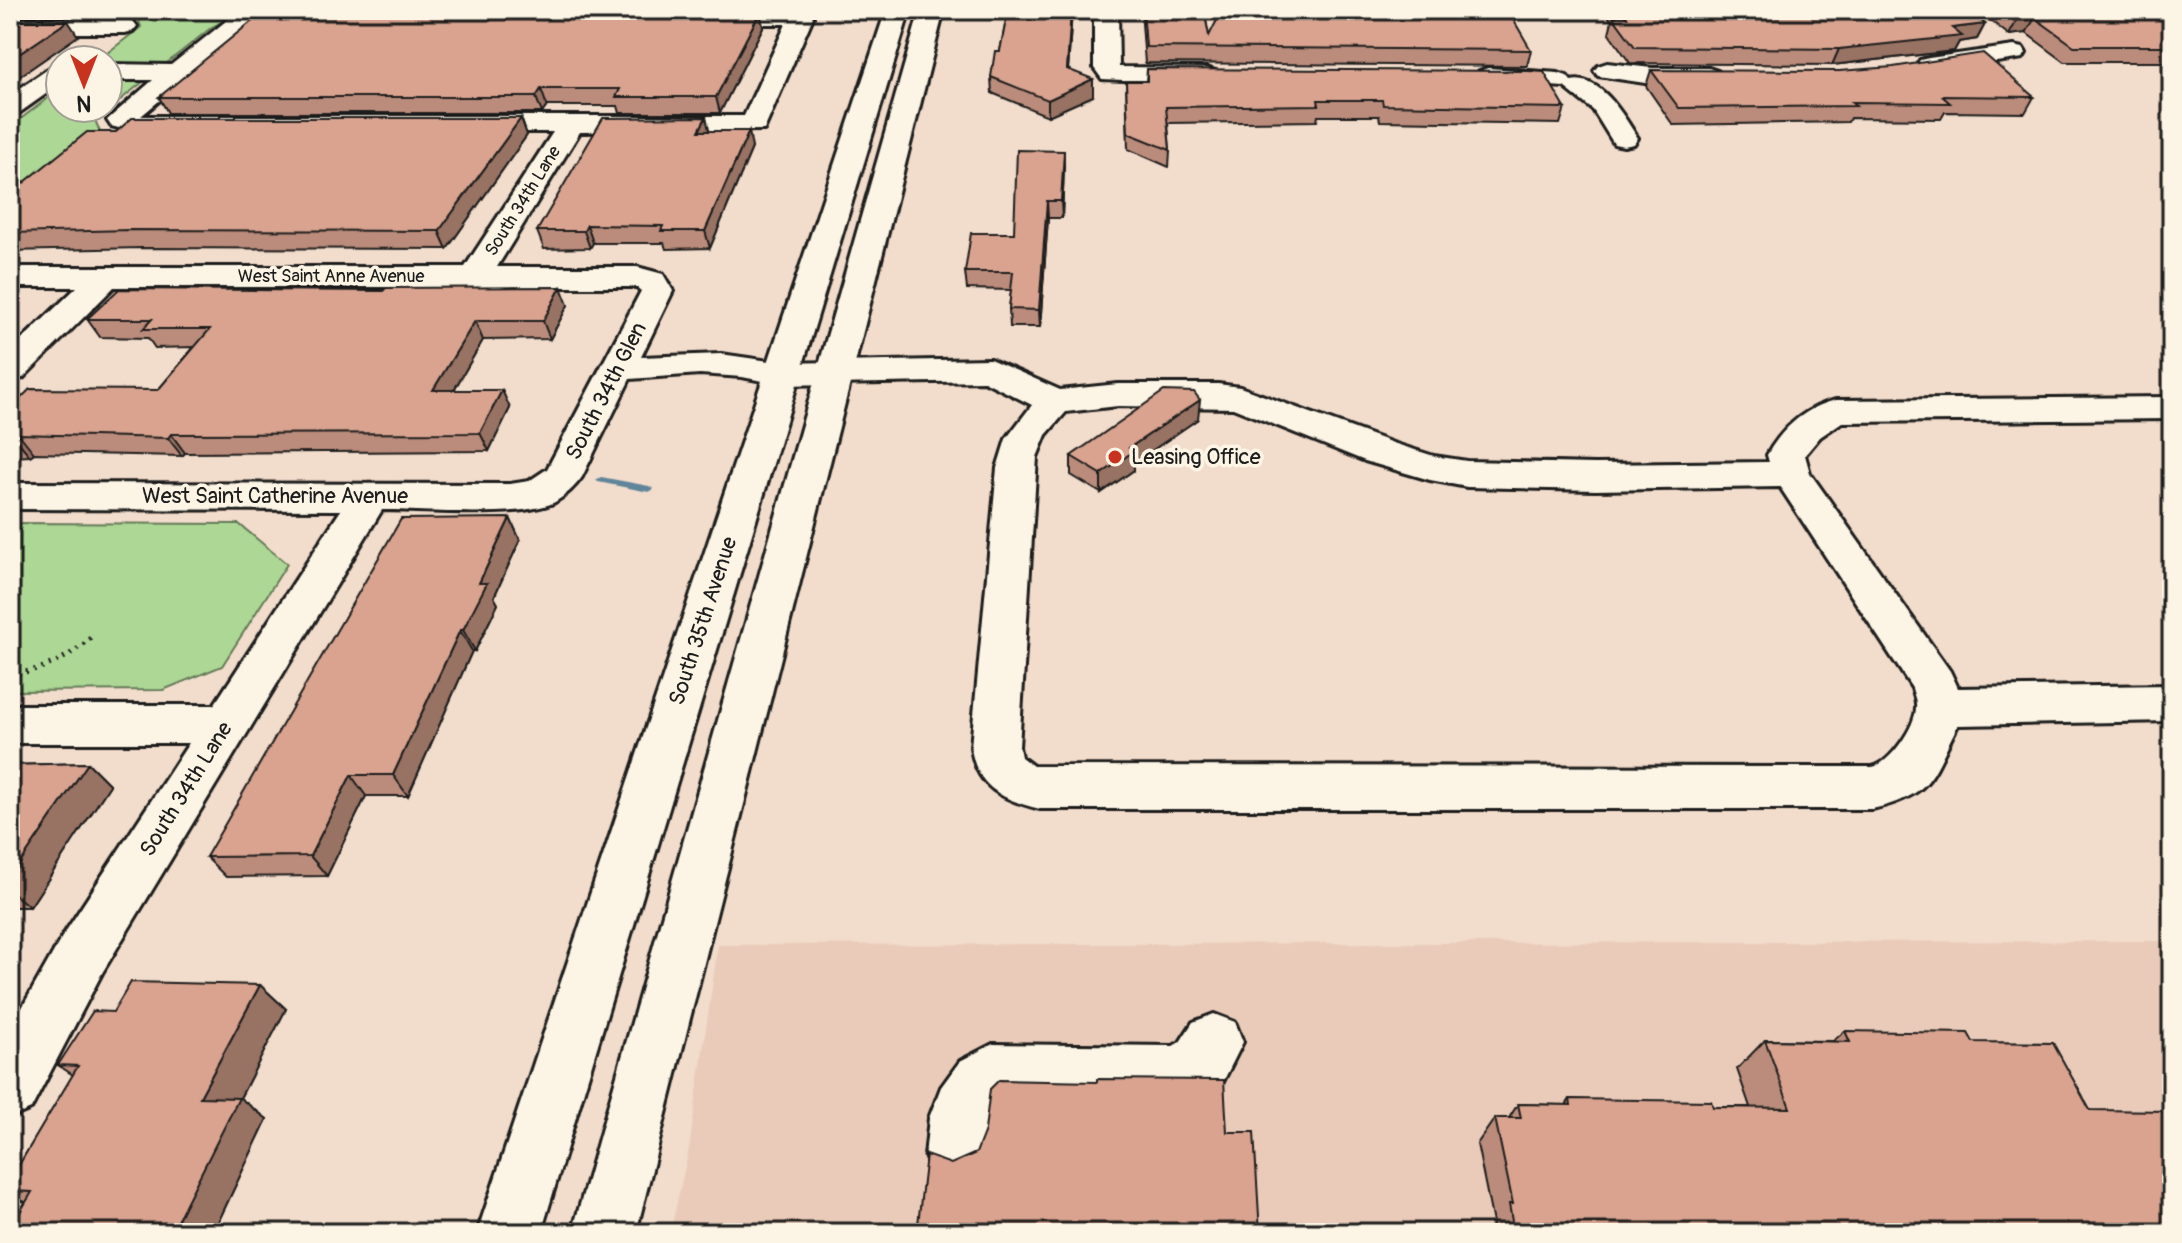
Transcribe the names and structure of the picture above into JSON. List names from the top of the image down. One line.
{"streets":{"street":["South 34th Lane","West Saint Anne Avenue","South 34th Glen","West Saint Catherine Avenue","South 35th Avenue"]},"crossings":[["South 34th Lane","West Saint Anne Avenue"],["South 34th Lane","West Saint Catherine Avenue"],["West Saint Anne Avenue","South 34th Glen"],["South 34th Glen","West Saint Catherine Avenue"]],"places":["Leasing Office"],"north":"bottom"}
